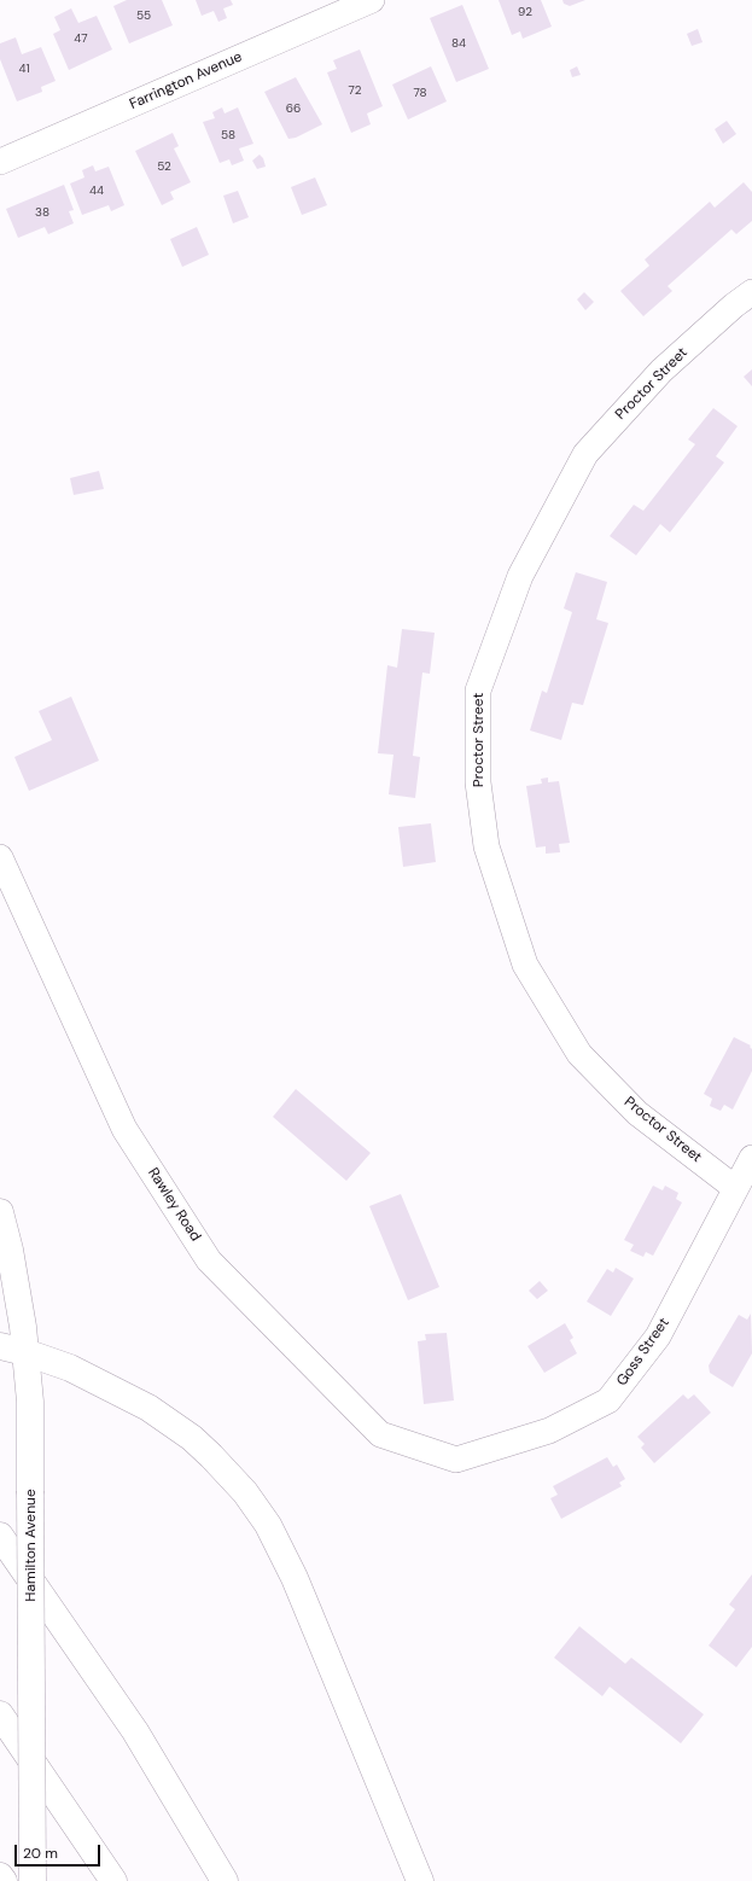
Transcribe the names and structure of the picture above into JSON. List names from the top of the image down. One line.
{"streets":{"main road":["Hamilton Avenue"],"street":["Farrington Avenue","Proctor Street","Rawley Road","Goss Street"]},"crossings":[["Proctor Street","Goss Street"],["Rawley Road","Goss Street"]],"house_numbers":["92","55","47","84","41","72","78","66","58","52","44","38"],"scale_bar":"20 m"}
